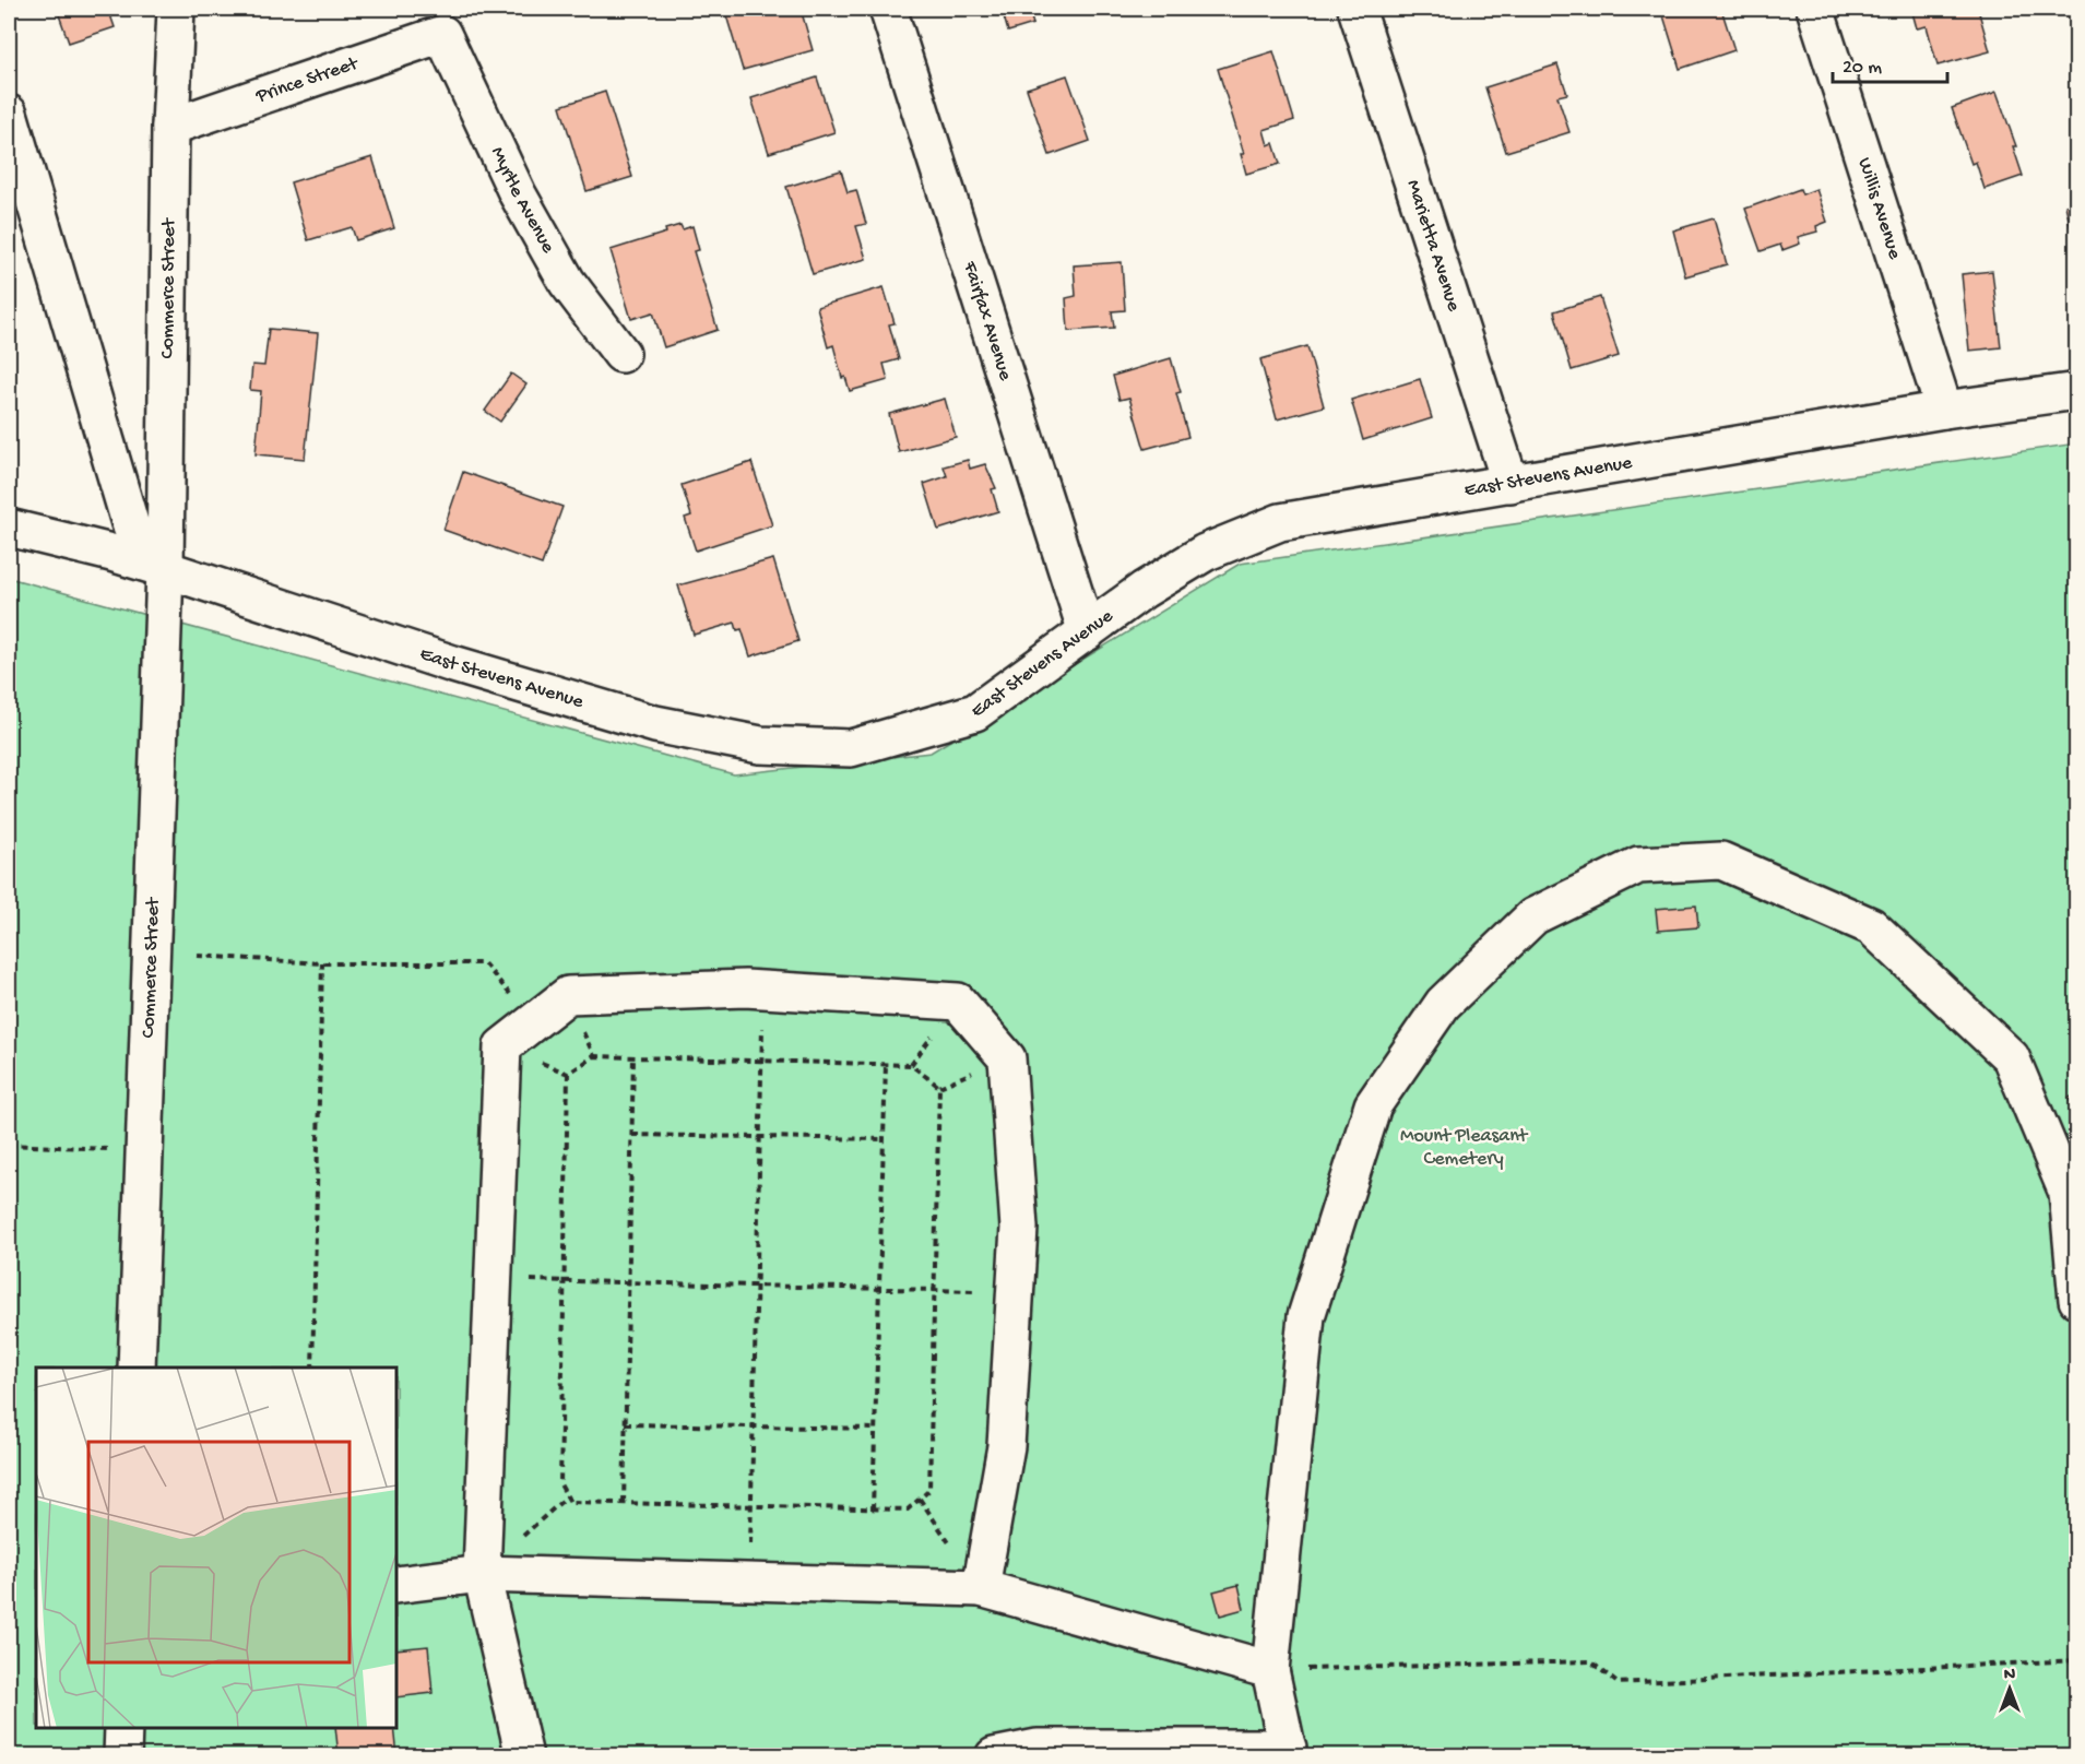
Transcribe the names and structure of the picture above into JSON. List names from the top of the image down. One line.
{"streets":{"street":["Prince Street","Myrtle Avenue","Willis Avenue","Marietta Avenue","Commerce Street","Fairfax Avenue","East Stevens Avenue"]},"crossings":[["Prince Street","Myrtle Avenue"],["Prince Street","Commerce Street"],["Willis Avenue","East Stevens Avenue"],["Marietta Avenue","East Stevens Avenue"],["Commerce Street","East Stevens Avenue"],["Fairfax Avenue","East Stevens Avenue"]],"parks":["Mount Pleasant Cemetery"],"scale_bar":"20 m","north":"top"}
